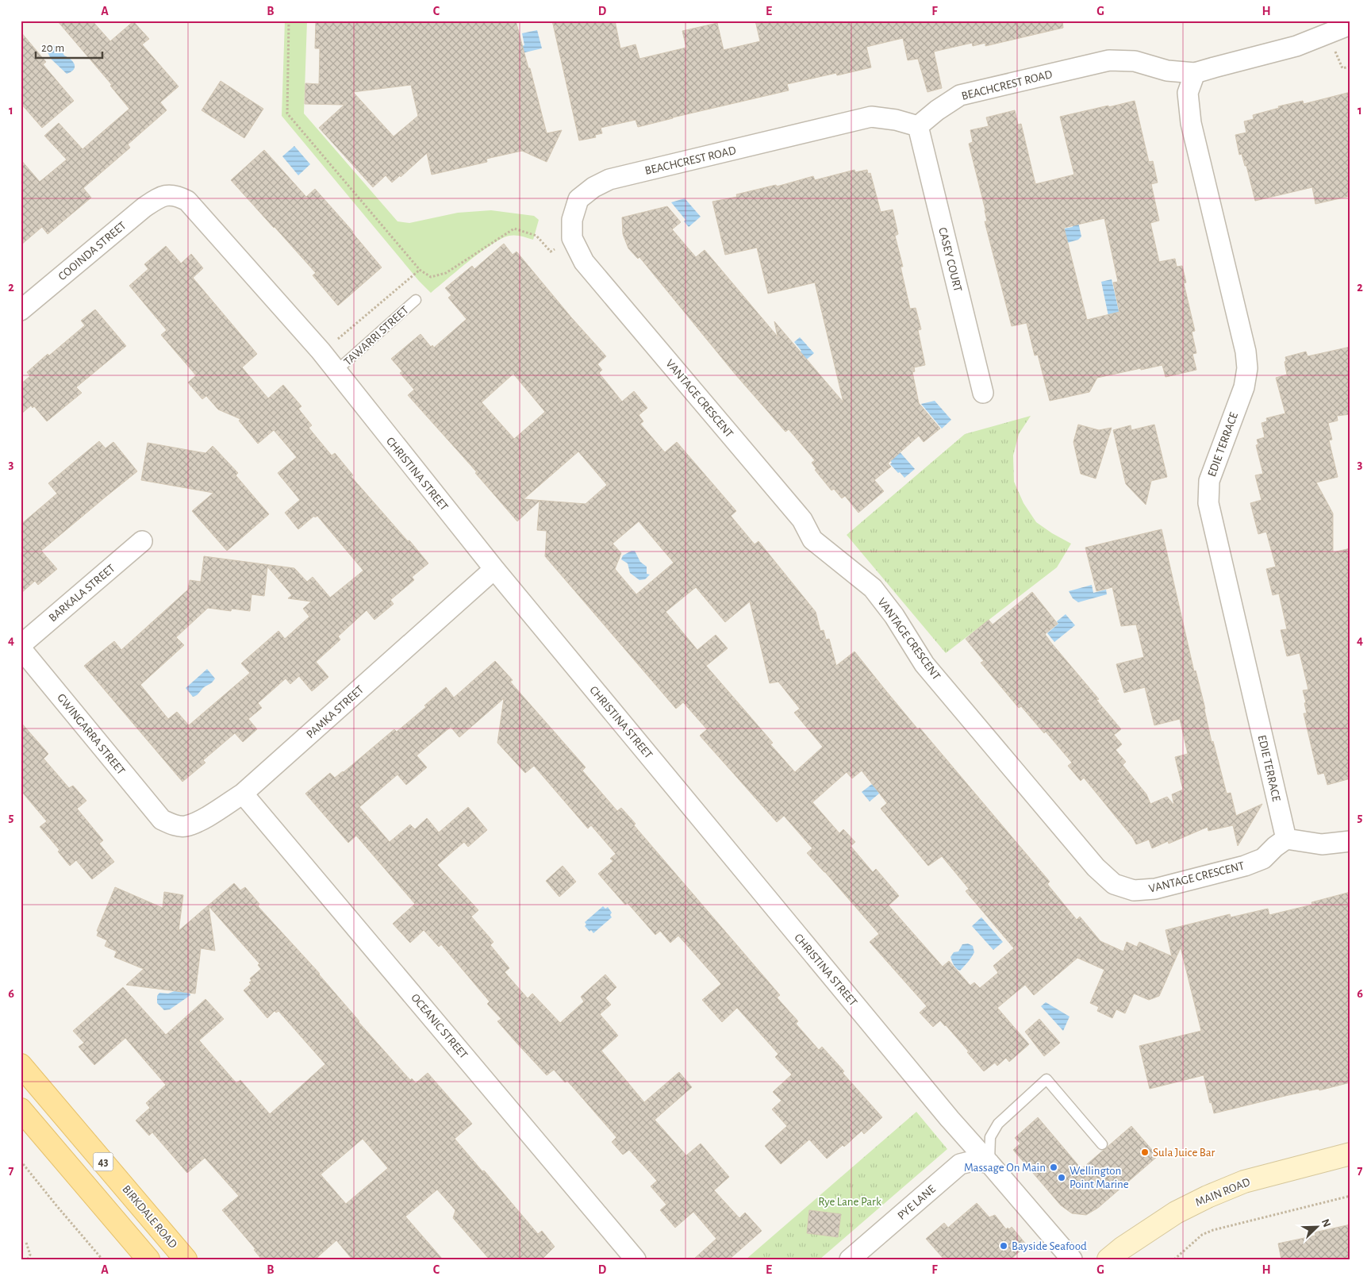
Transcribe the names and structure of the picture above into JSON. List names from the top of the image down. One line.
{"streets":{"main road":["43","MAIN ROAD","BIRKDALE ROAD"],"street":["BEACHCREST ROAD","COOINDA STREET","CASEY COURT","VANTAGE CRESCENT","EDIE TERRACE","CHRISTINA STREET","BARKALA STREET","PAMKA STREET","GWINGARRA STREET","OCEANIC STREET","PYE LANE"],"lane":["TAWARRI STREET"]},"crossings":[["BEACHCREST ROAD","CASEY COURT"],["BEACHCREST ROAD","VANTAGE CRESCENT"],["BEACHCREST ROAD","EDIE TERRACE"],["COOINDA STREET","CHRISTINA STREET"],["TAWARRI STREET","CHRISTINA STREET"],["VANTAGE CRESCENT","EDIE TERRACE"],["CHRISTINA STREET","PAMKA STREET"],["CHRISTINA STREET","PYE LANE"],["PAMKA STREET","GWINGARRA STREET"],["PAMKA STREET","OCEANIC STREET"]],"parks":["Rye Lane Park"],"places":["Sula Juice Bar","Massage On Main","Wellington Point Marine","Bayside Seafood"],"scale_bar":"20 m","north":"top right","grid":{"columns":["A","B","C","D","E","F","G","H"],"rows":["1","2","3","4","5","6","7"]}}
